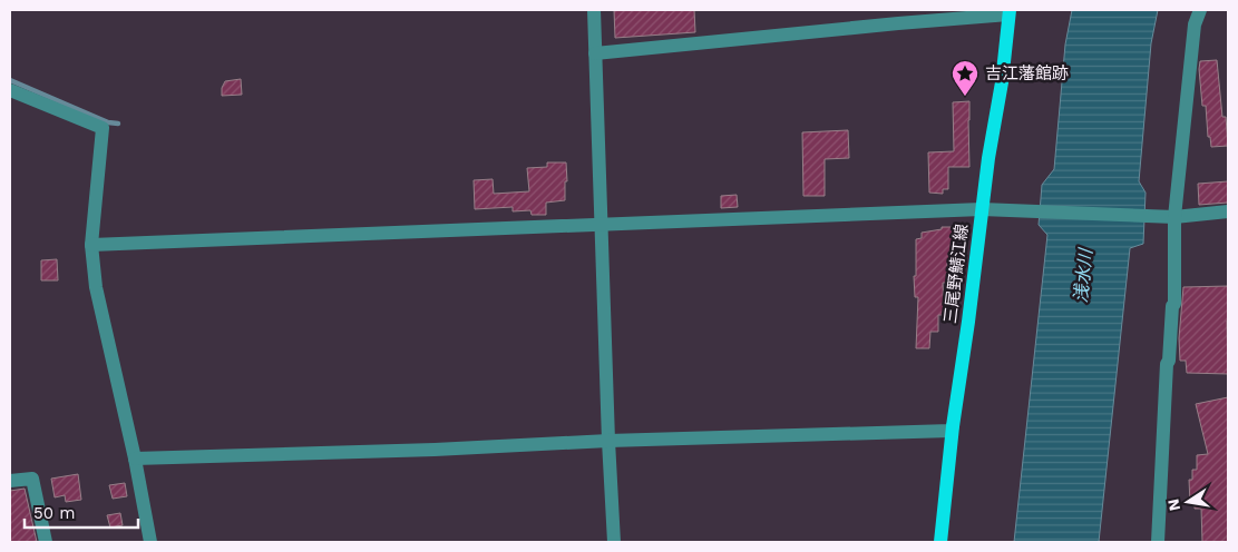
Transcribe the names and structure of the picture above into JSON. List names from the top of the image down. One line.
{"streets":{"main road":["三尾野鯖江線"]},"water":["浅水川"],"places":{"place":["吉江藩館跡"]},"scale_bar":"50 m","north":"left"}
